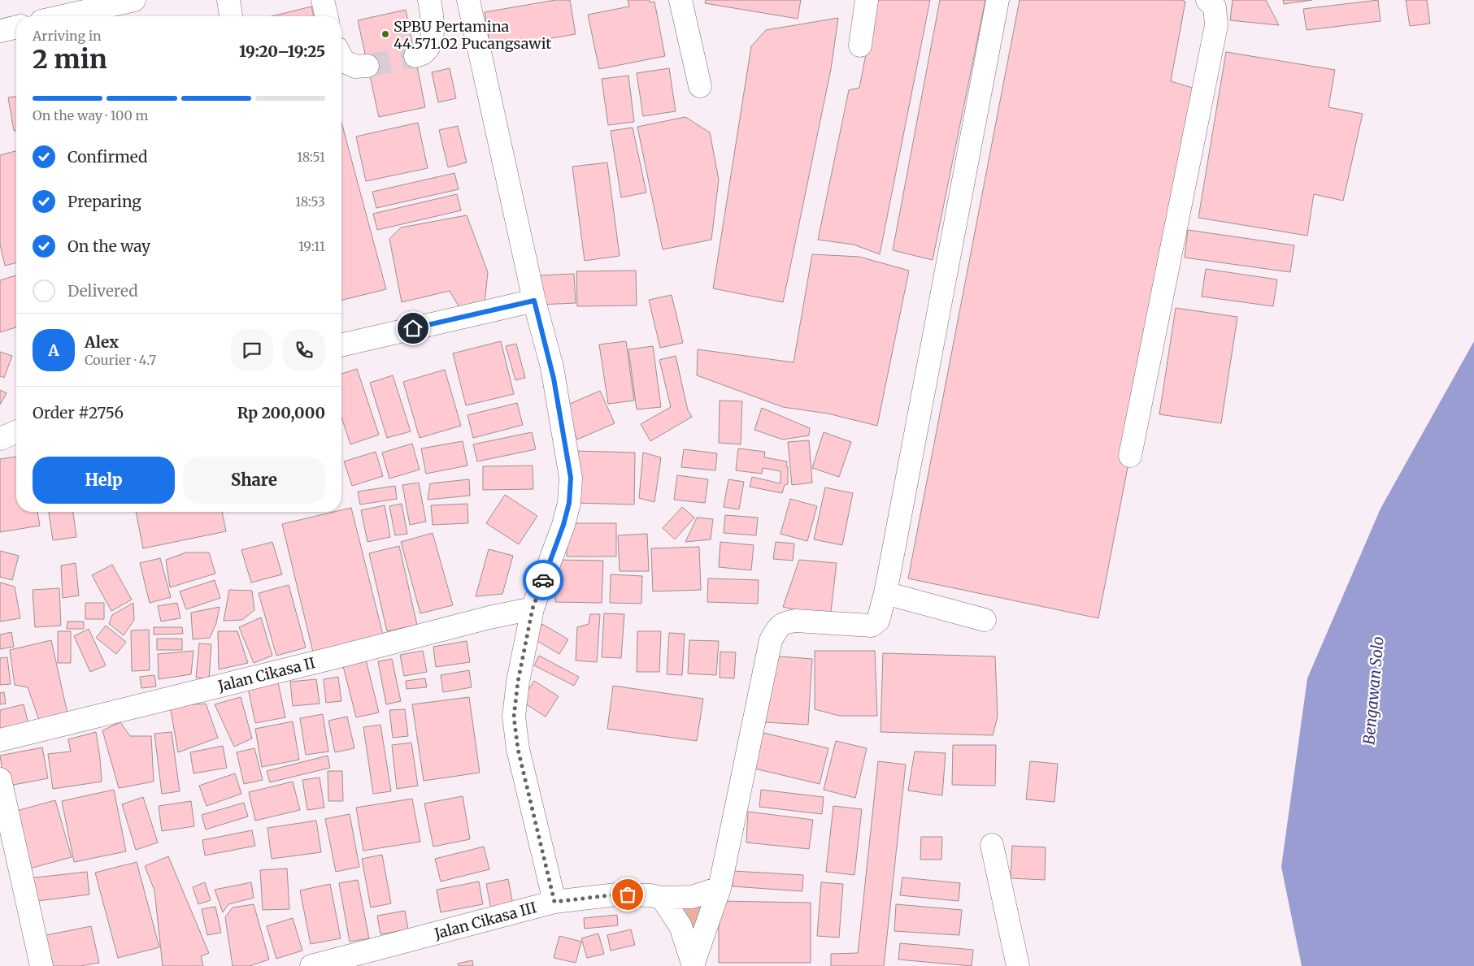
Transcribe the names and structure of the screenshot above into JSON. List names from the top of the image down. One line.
{"streets":{"street":["Jalan Cikasa II","Jalan Cikasa III"]},"water":["Bengawan Solo"],"places":["SPBU Pertamina 44.571.02 Pucangsawit"],"page":{"heading":["2 min","Arriving in","19:20–19:25"],"panel":["Alex","Courier · 4.7","Order #2756","Rp 200,000"],"bar":"On the way · 100 m","list":[["Confirmed","18:51"],["Preparing","18:53"],["On the way","19:11"],"Delivered"],"round":"A","buttons":["Help","Share"]}}
